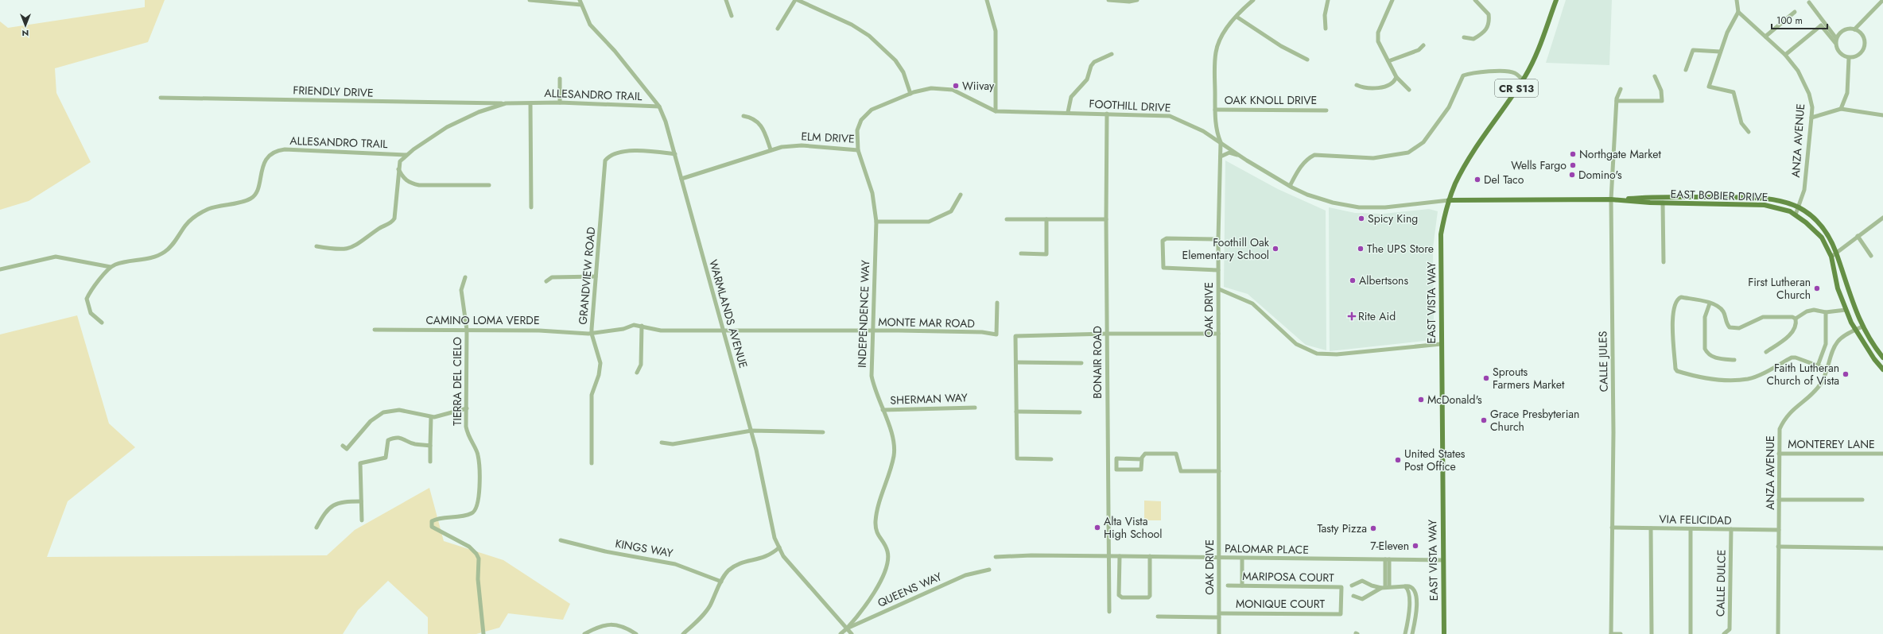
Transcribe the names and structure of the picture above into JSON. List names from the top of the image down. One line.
{"streets":{"main road":["CR S13","EAST BOBIER DRIVE","EAST VISTA WAY"],"street":["FRIENDLY DRIVE","ALLESANDRO TRAIL","OAK KNOLL DRIVE","FOOTHILL DRIVE","ELM DRIVE","ANZA AVENUE","GRANDVIEW ROAD","OAK DRIVE","WARMLANDS AVENUE","INDEPENDENCE WAY","CAMINO LOMA VERDE","MONTE MAR ROAD","CALLE JULES","BONAIR ROAD","TIERRA DEL CIELO","SHERMAN WAY","MONTEREY LANE","VIA FELICIDAD","KINGS WAY","PALOMAR PLACE","MARIPOSA COURT","CALLE DULCE","QUEENS WAY","MONIQUE COURT"]},"crossings":[["FRIENDLY DRIVE","ALLESANDRO TRAIL"],["ALLESANDRO TRAIL","WARMLANDS AVENUE"],["OAK KNOLL DRIVE","OAK DRIVE"],["FOOTHILL DRIVE","ELM DRIVE"],["FOOTHILL DRIVE","EAST BOBIER DRIVE"],["FOOTHILL DRIVE","EAST VISTA WAY"],["FOOTHILL DRIVE","OAK DRIVE"],["FOOTHILL DRIVE","BONAIR ROAD"],["ELM DRIVE","WARMLANDS AVENUE"],["ELM DRIVE","INDEPENDENCE WAY"],["ANZA AVENUE","EAST BOBIER DRIVE"],["ANZA AVENUE","MONTEREY LANE"],["ANZA AVENUE","VIA FELICIDAD"],["EAST BOBIER DRIVE","EAST VISTA WAY"],["EAST BOBIER DRIVE","CALLE JULES"],["GRANDVIEW ROAD","WARMLANDS AVENUE"],["GRANDVIEW ROAD","CAMINO LOMA VERDE"],["GRANDVIEW ROAD","MONTE MAR ROAD"],["EAST VISTA WAY","PALOMAR PLACE"],["OAK DRIVE","PALOMAR PLACE"],["OAK DRIVE","MONIQUE COURT"],["WARMLANDS AVENUE","INDEPENDENCE WAY"],["WARMLANDS AVENUE","MONTE MAR ROAD"],["WARMLANDS AVENUE","QUEENS WAY"],["INDEPENDENCE WAY","MONTE MAR ROAD"],["INDEPENDENCE WAY","SHERMAN WAY"],["INDEPENDENCE WAY","QUEENS WAY"],["CAMINO LOMA VERDE","MONTE MAR ROAD"],["CAMINO LOMA VERDE","TIERRA DEL CIELO"],["CALLE JULES","VIA FELICIDAD"],["BONAIR ROAD","PALOMAR PLACE"],["VIA FELICIDAD","CALLE DULCE"],["MARIPOSA COURT","MONIQUE COURT"]],"places":{"other":["Wiivay","Northgate Market","Wells Fargo","Domino's","Del Taco","Spicy King","Foothill Oak Elementary School","The UPS Store","Albertsons","First Lutheran Church","Faith Lutheran Church of Vista","Sprouts Farmers Market","McDonald's","Grace Presbyterian Church","United States Post Office","Alta Vista High School","Tasty Pizza","7-Eleven"],"health":["Rite Aid"]},"scale_bar":"100 m","north":"bottom"}
